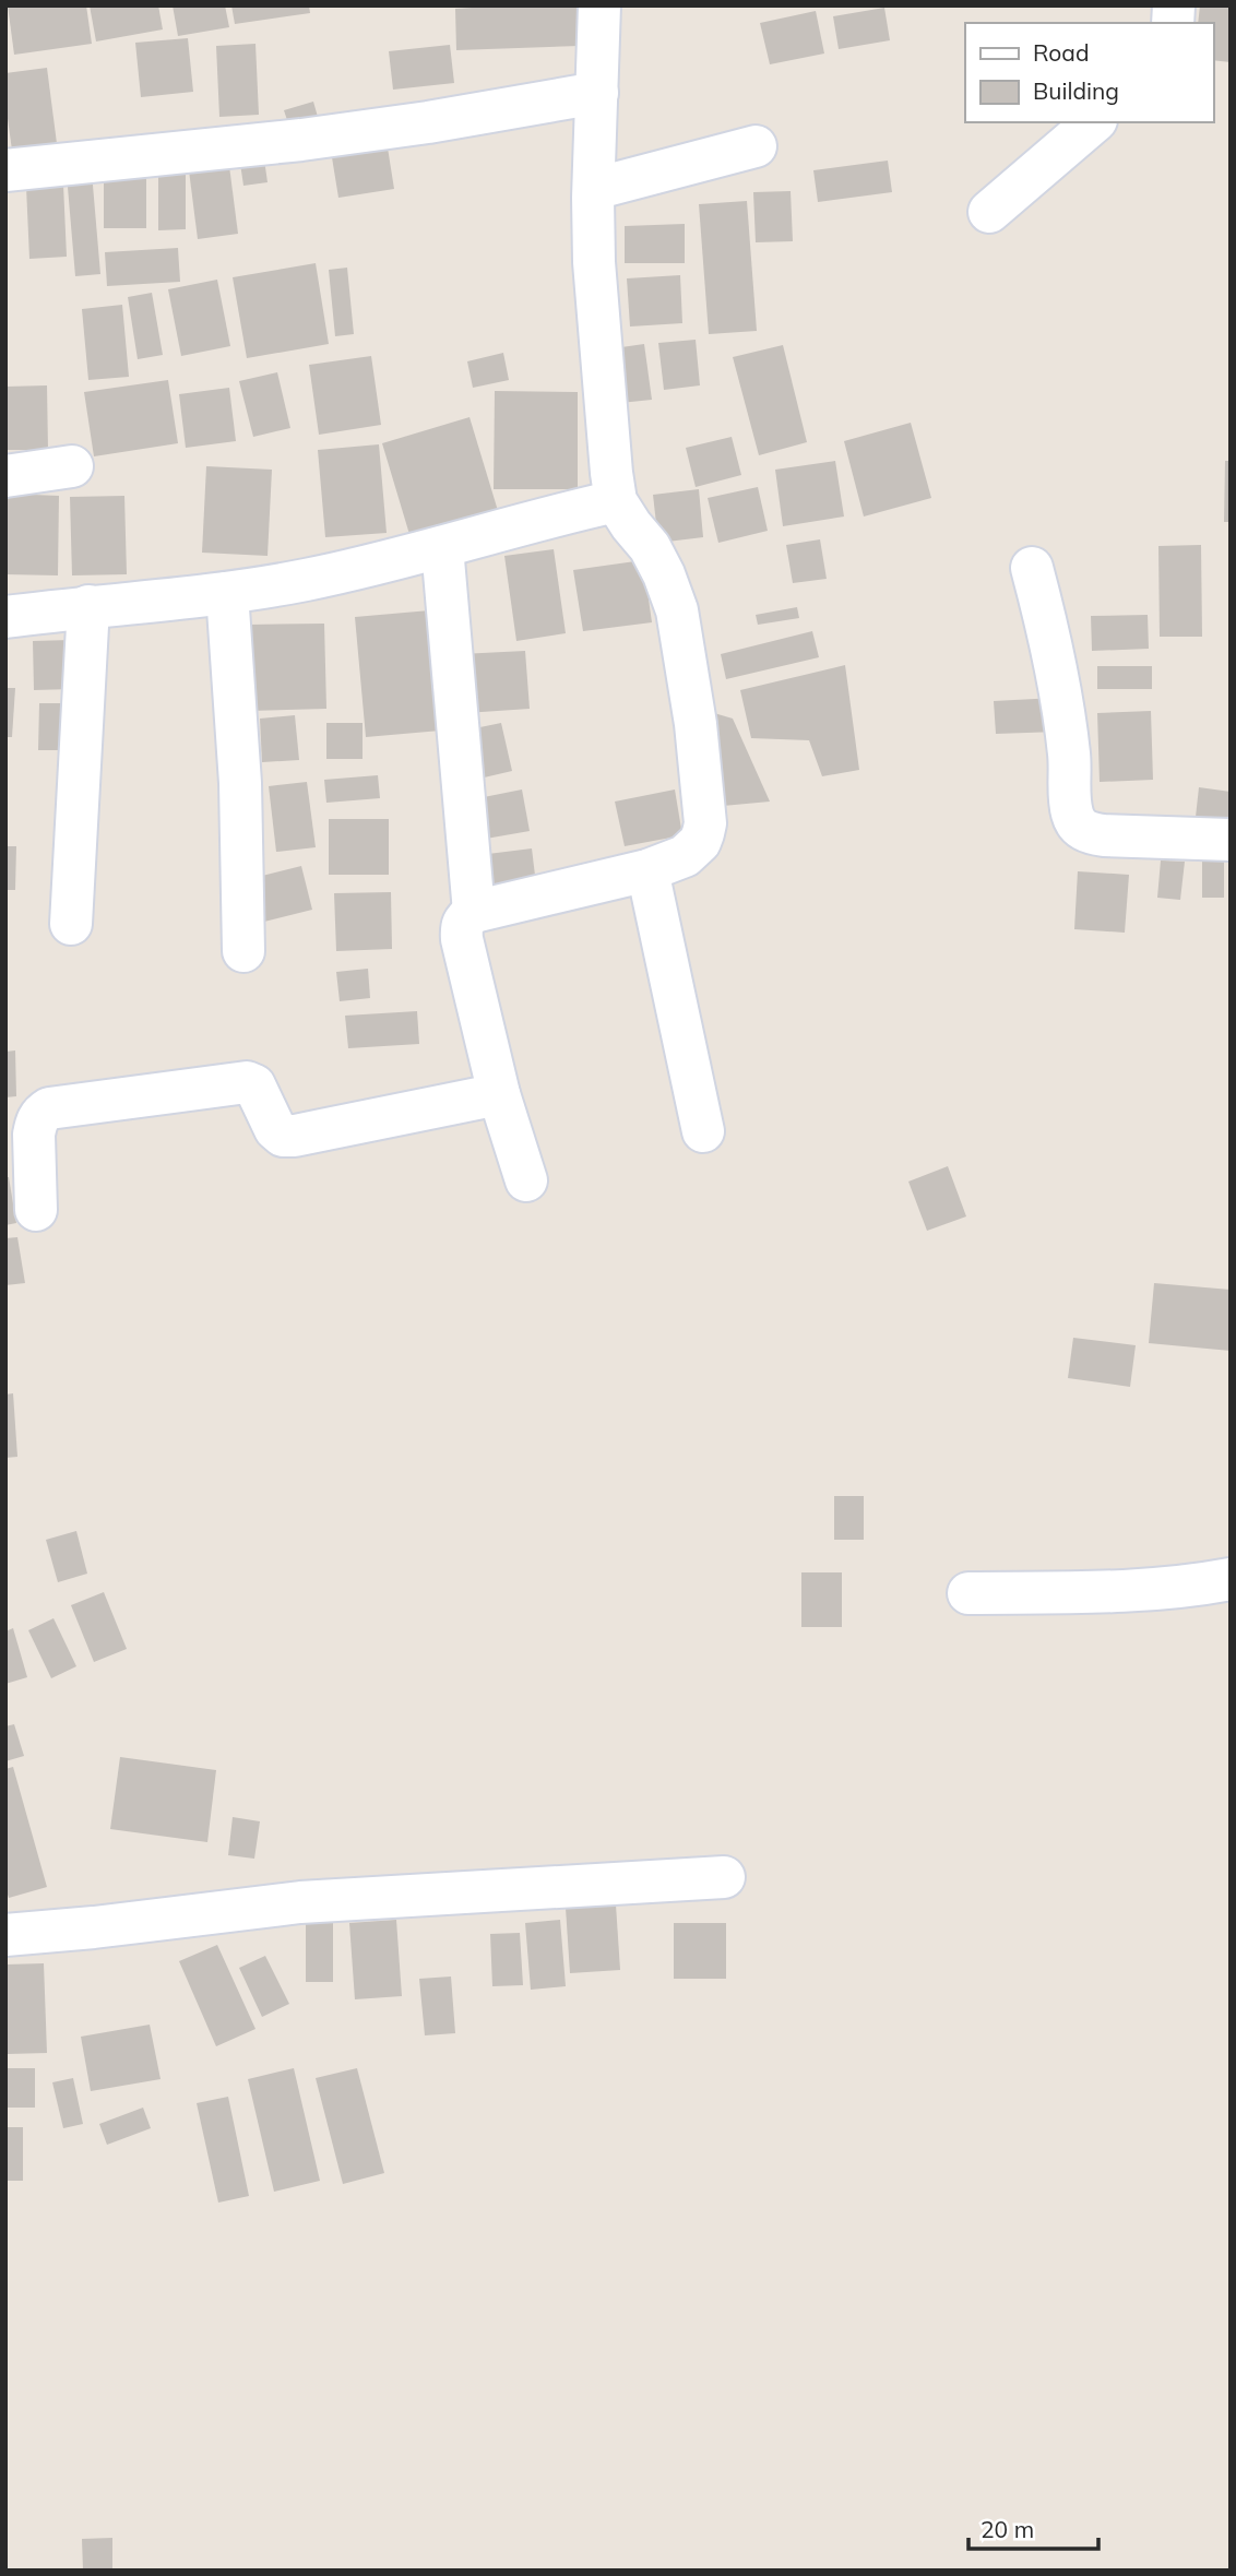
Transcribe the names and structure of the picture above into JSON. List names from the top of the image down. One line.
{"legend":["Road","Building"],"scale_bar":"20 m"}
